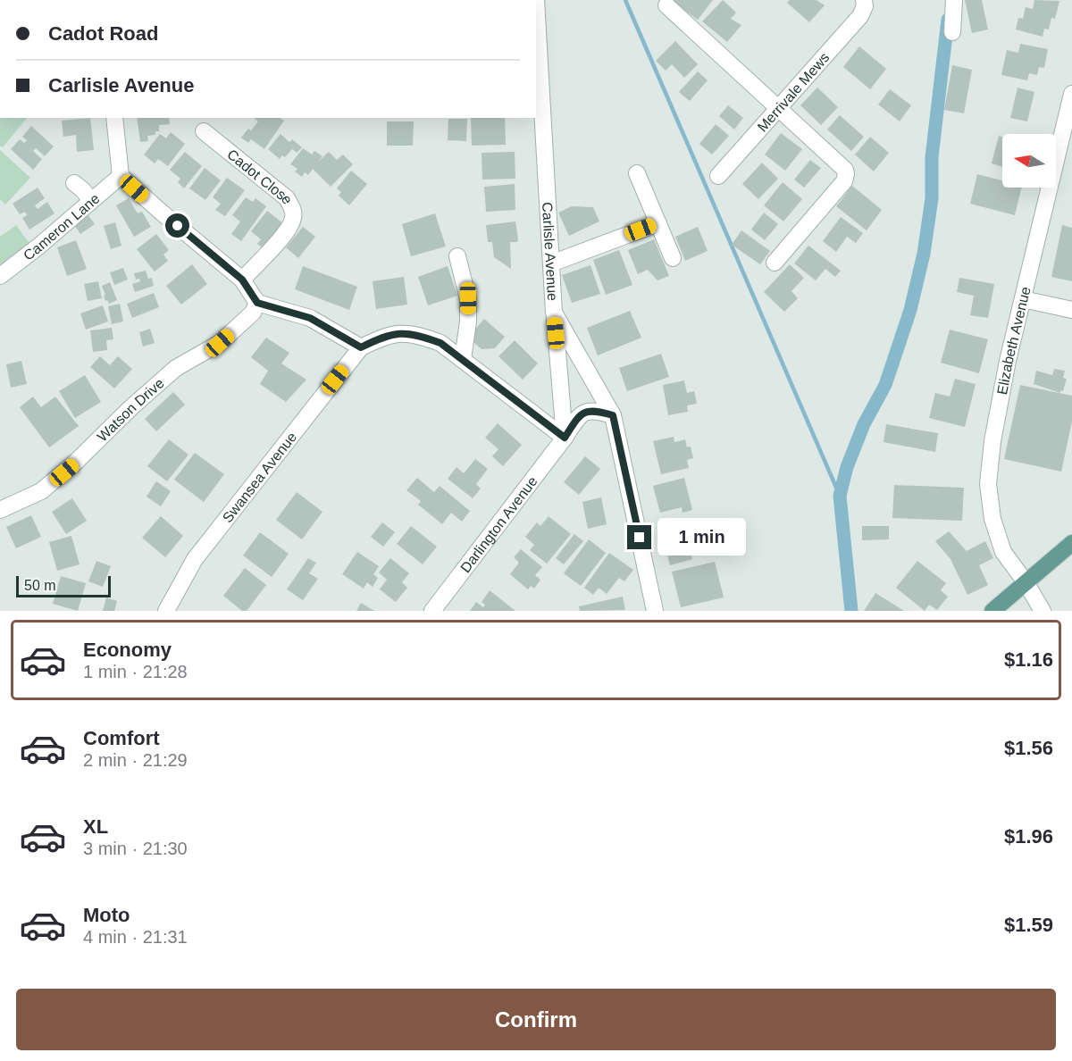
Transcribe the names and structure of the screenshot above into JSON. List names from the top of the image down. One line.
{"streets":{"street":["Merrivale Mews","Cadot Close","Cameron Lane","Carlisle Avenue","Elizabeth Avenue","Watson Drive","Swansea Avenue","Darlington Avenue"]},"crossings":[["Carlisle Avenue","Darlington Avenue"]],"scale_bar":"50 m","north":"left","page":{"banner":["Cadot Road","Carlisle Avenue"],"bubble":"1 min","scale":"50 m","list":[{"name":"Economy","note":"1 min · 21:28","value":"$1.16"},{"name":"Comfort","note":"2 min · 21:29","value":"$1.56"},{"name":"XL","note":"3 min · 21:30","value":"$1.96"},{"name":"Moto","note":"4 min · 21:31","value":"$1.59"}],"buttons":"Confirm"}}
